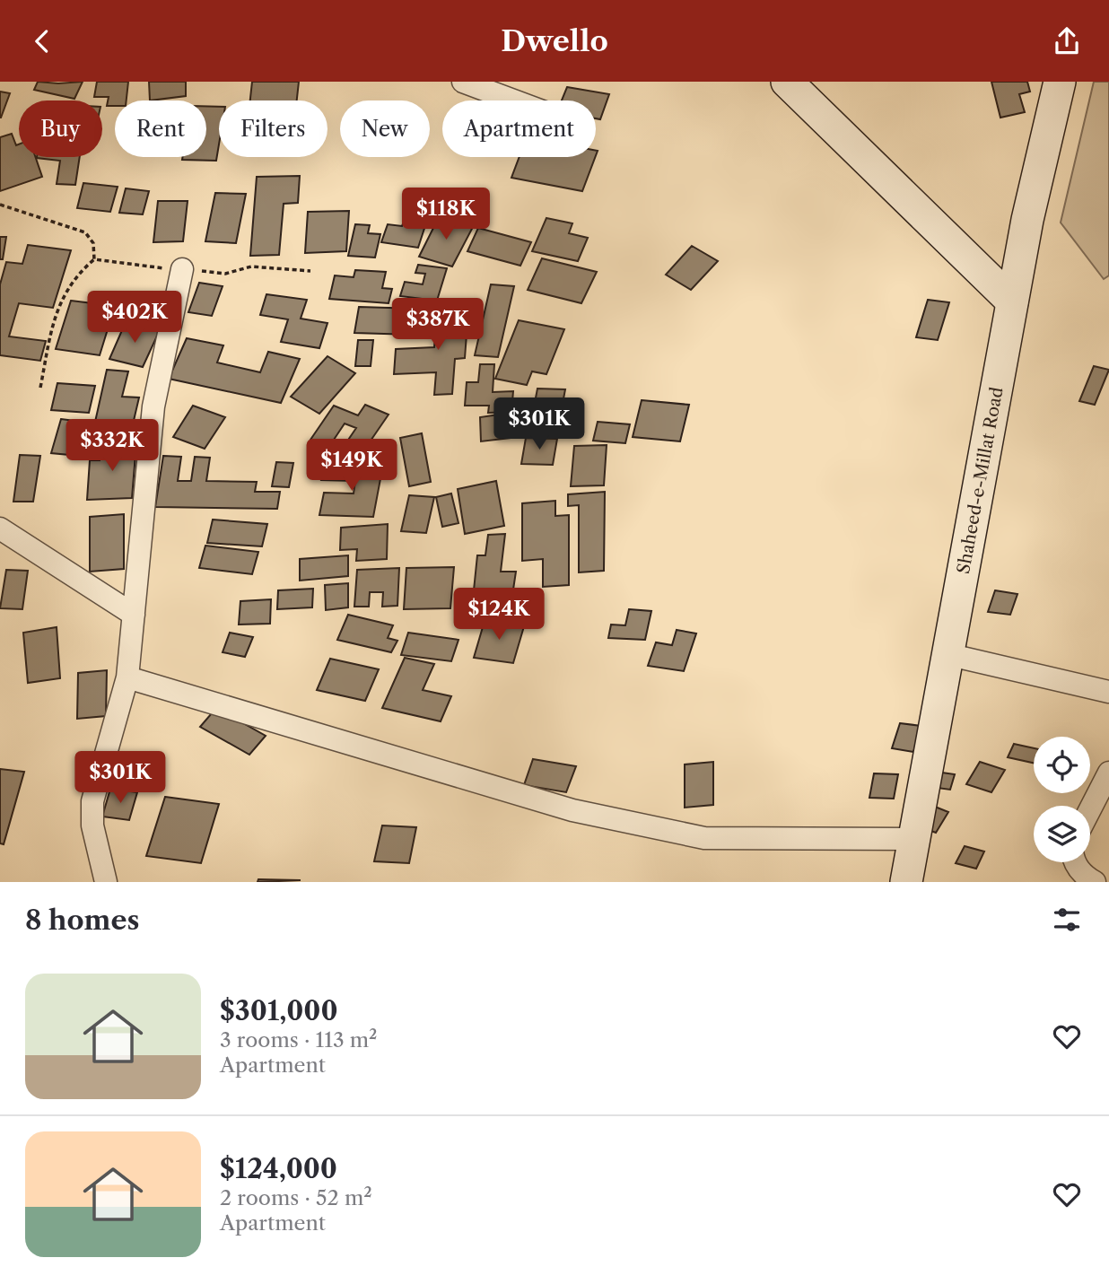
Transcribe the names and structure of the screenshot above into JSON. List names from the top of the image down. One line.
{"streets":{"main road":["Shaheed-e-Millat Road"]},"page":{"header":"Dwello","chip":["Buy","Rent","Filters","New","Apartment"],"price":["$118K","$402K","$387K","$301K","$332K","$149K","$124K","$301K"],"heading":"8 homes","list":[{"name":"$301,000","note":"3 rooms · 113 m² · Apartment"},{"name":"$124,000","note":"2 rooms · 52 m² · Apartment"}]}}
